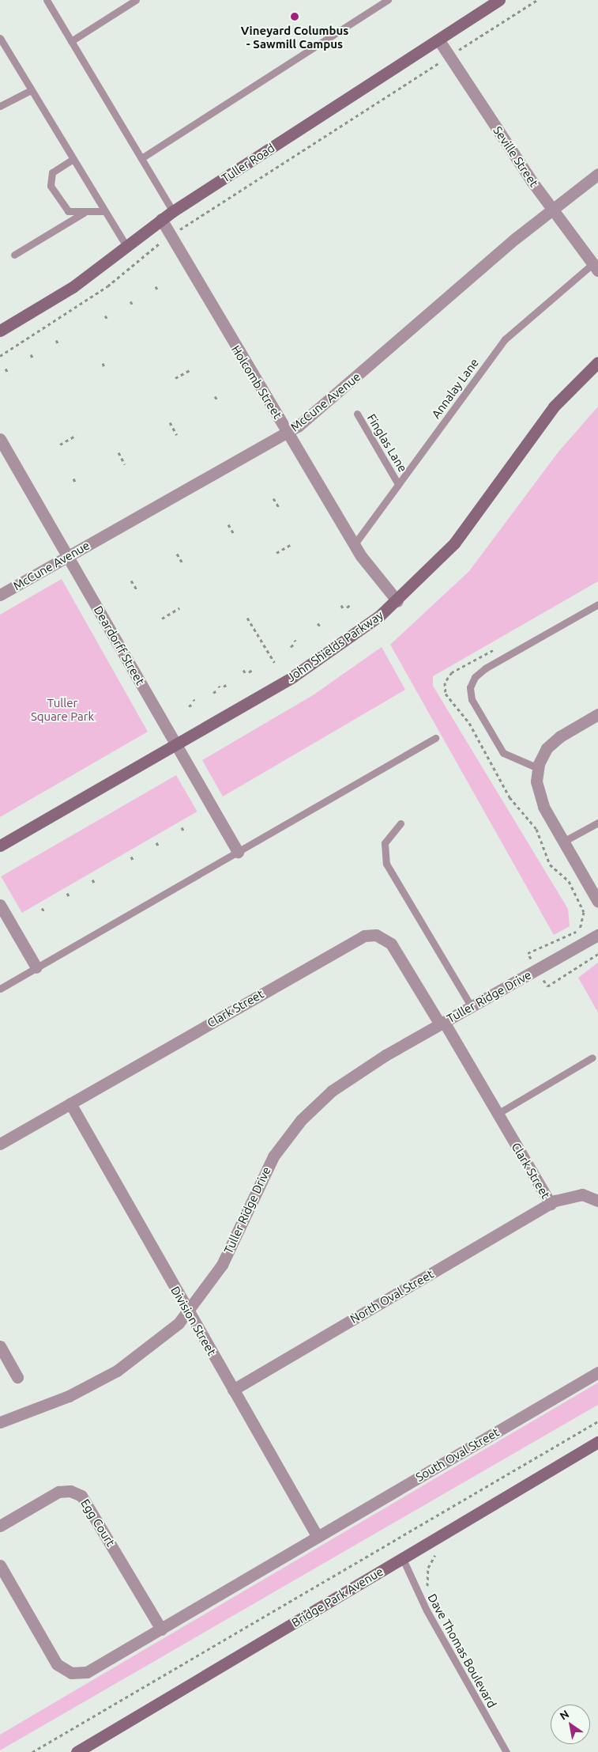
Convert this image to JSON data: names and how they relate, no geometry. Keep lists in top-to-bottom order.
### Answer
{
  "streets": {
    "street": [
      "Seville Street",
      "Tuller Road",
      "Holcomb Street",
      "McCune Avenue",
      "Deardorff Street",
      "John Shields Parkway",
      "Tuller Ridge Drive",
      "Clark Street",
      "North Oval Street",
      "Division Street",
      "South Oval Street",
      "Egg Court",
      "Bridge Park Avenue"
    ],
    "lane": ["Annalay Lane", "Finglas Lane", "Dave Thomas Boulevard"]
  },
  "crossings": [
    ["Seville Street", "Tuller Road"],
    ["Seville Street", "Annalay Lane"],
    ["Seville Street", "McCune Avenue"],
    ["Tuller Road", "Holcomb Street"],
    ["Holcomb Street", "Annalay Lane"],
    ["Holcomb Street", "McCune Avenue"],
    ["Holcomb Street", "John Shields Parkway"],
    ["Annalay Lane", "Finglas Lane"],
    ["McCune Avenue", "Deardorff Street"],
    ["Deardorff Street", "John Shields Parkway"],
    ["Tuller Ridge Drive", "Clark Street"],
    ["Tuller Ridge Drive", "Division Street"],
    ["Clark Street", "North Oval Street"],
    ["Clark Street", "Division Street"],
    ["North Oval Street", "Division Street"],
    ["Division Street", "South Oval Street"],
    ["Bridge Park Avenue", "Dave Thomas Boulevard"]
  ],
  "parks": ["Tuller Square Park"],
  "places": ["Vineyard Columbus - Sawmill Campus"],
  "north": "top left"
}
